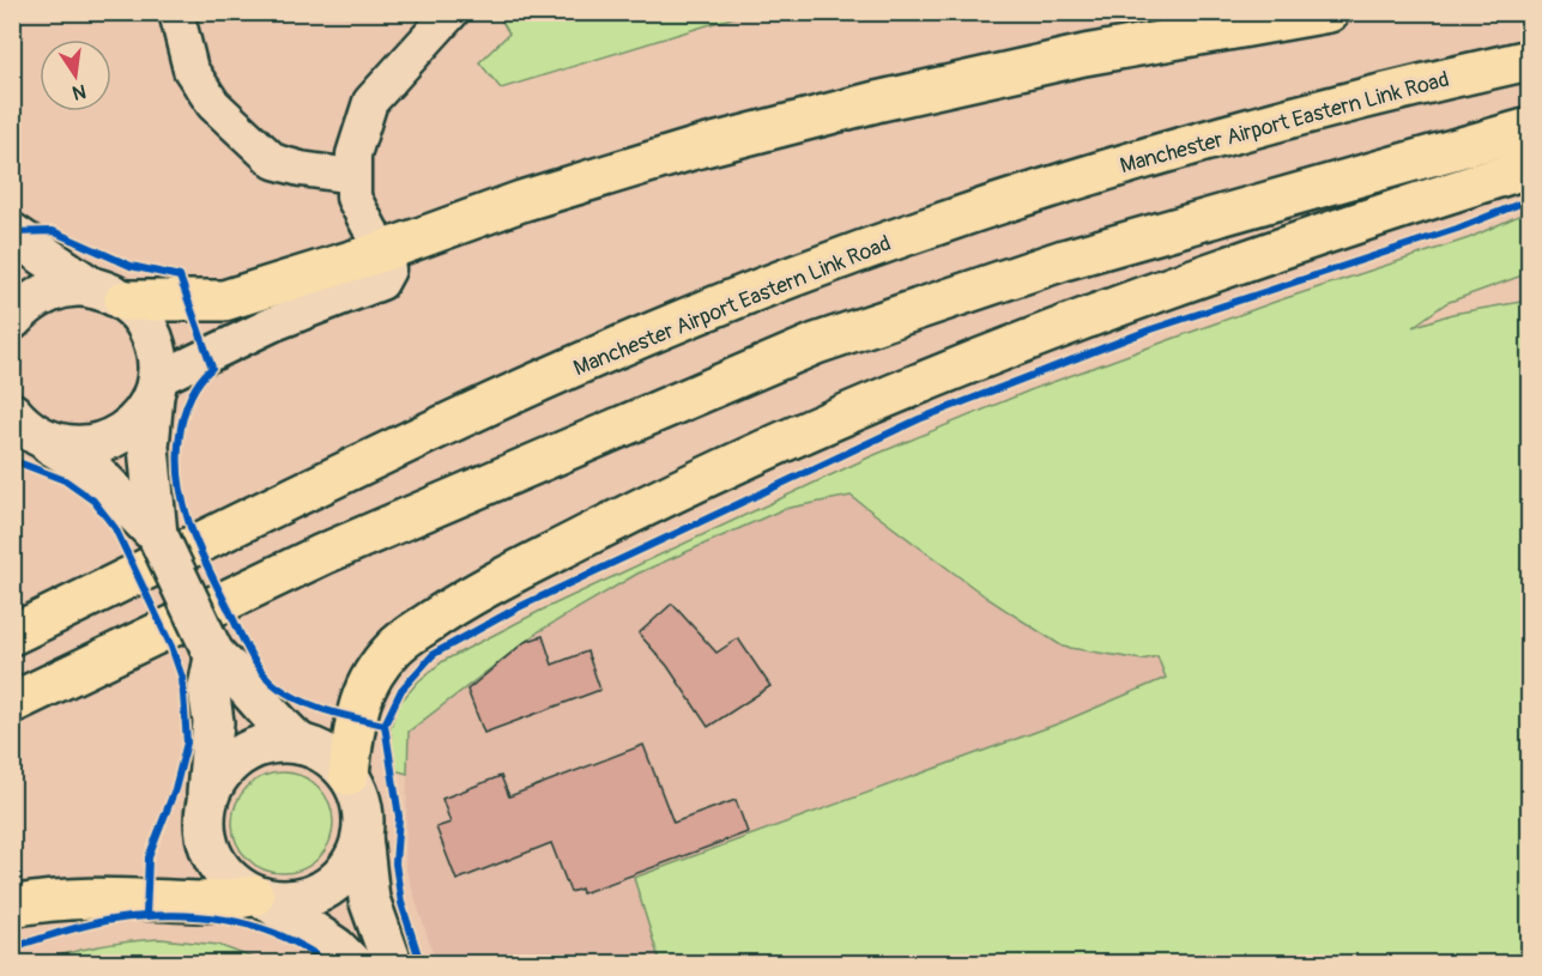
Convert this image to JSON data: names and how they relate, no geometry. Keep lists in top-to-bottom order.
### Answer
{
  "streets": {
    "highway": ["Manchester Airport Eastern Link Road"]
  },
  "north": "bottom"
}
